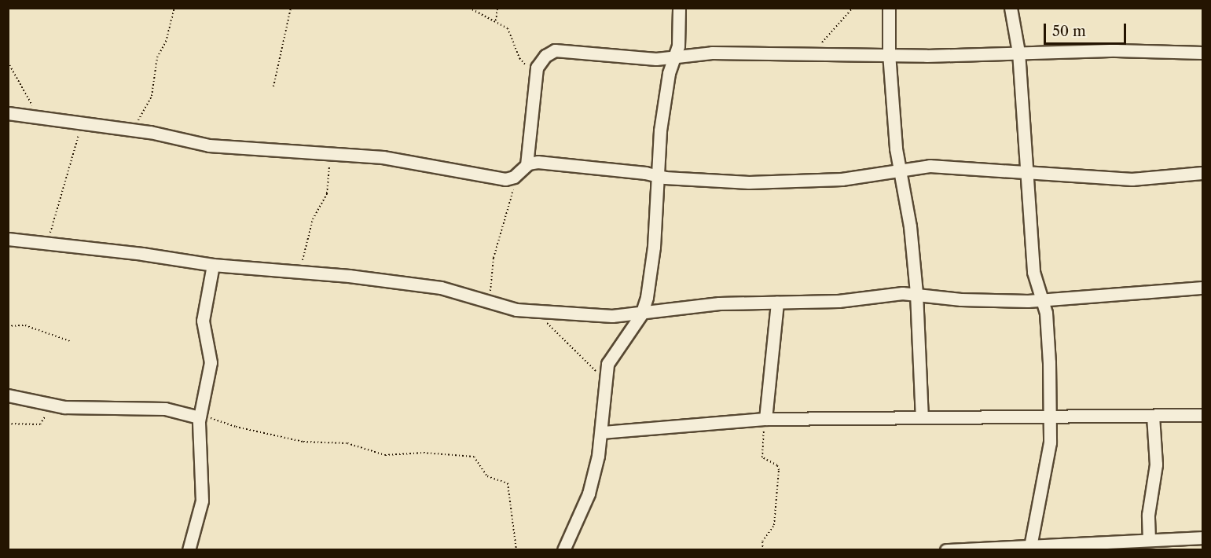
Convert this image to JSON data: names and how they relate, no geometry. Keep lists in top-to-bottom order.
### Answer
{
  "scale_bar": "50 m"
}
